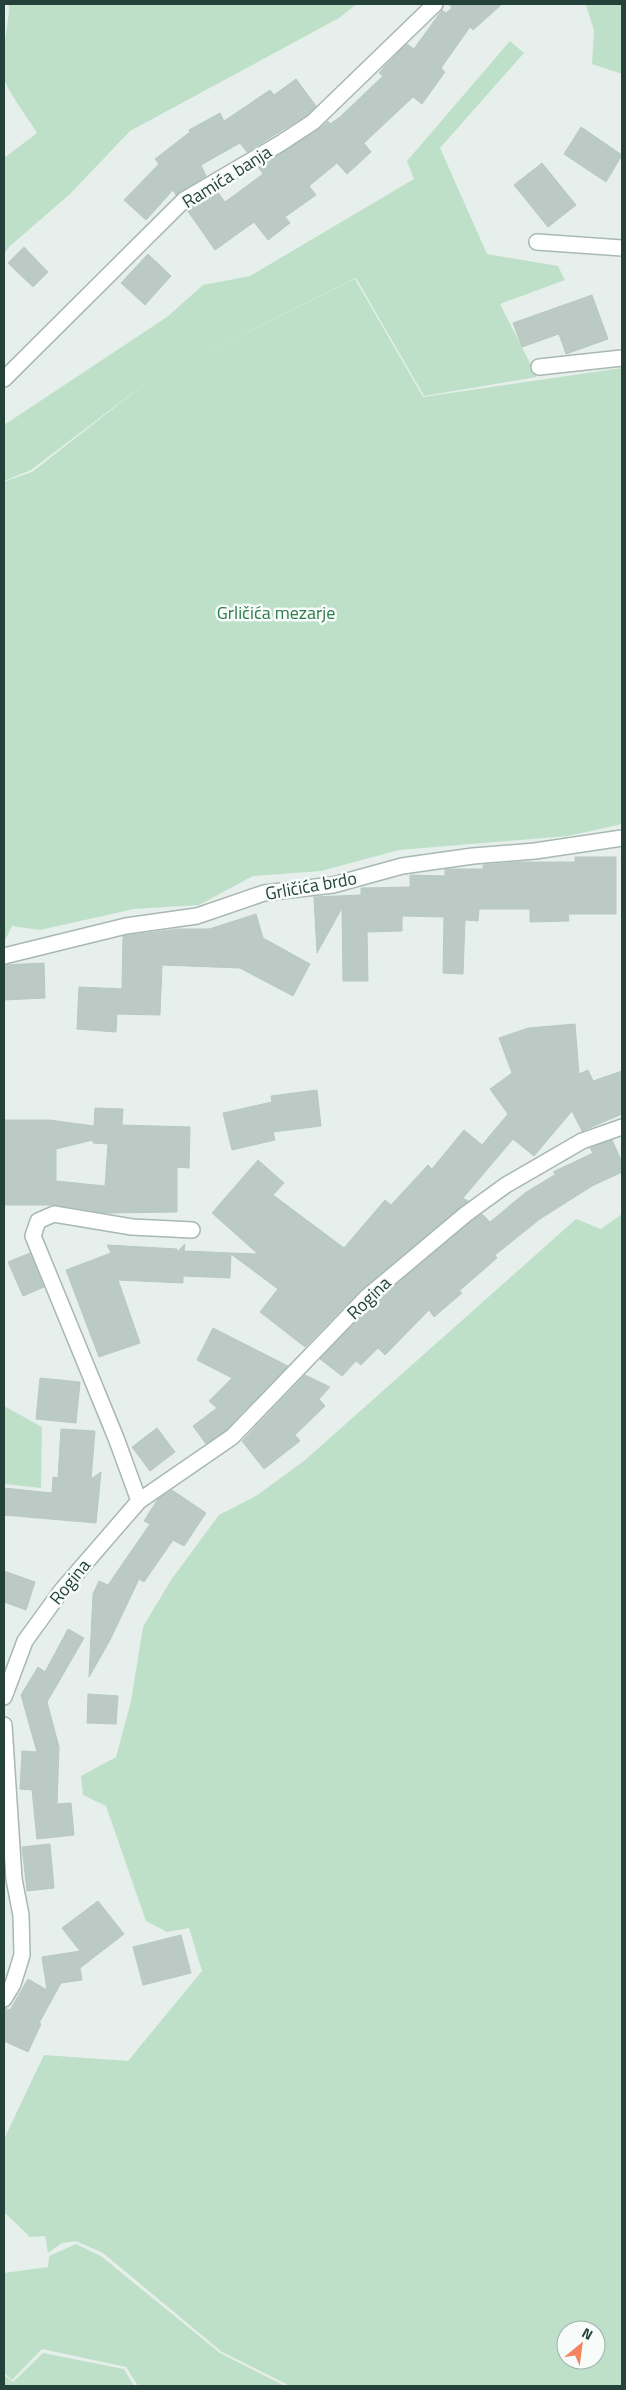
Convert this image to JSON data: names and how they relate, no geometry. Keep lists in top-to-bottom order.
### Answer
{
  "streets": {
    "street": ["Ramića banja", "Grličića brdo", "Rogina"]
  },
  "parks": ["Grličića mezarje"],
  "north": "top right"
}
